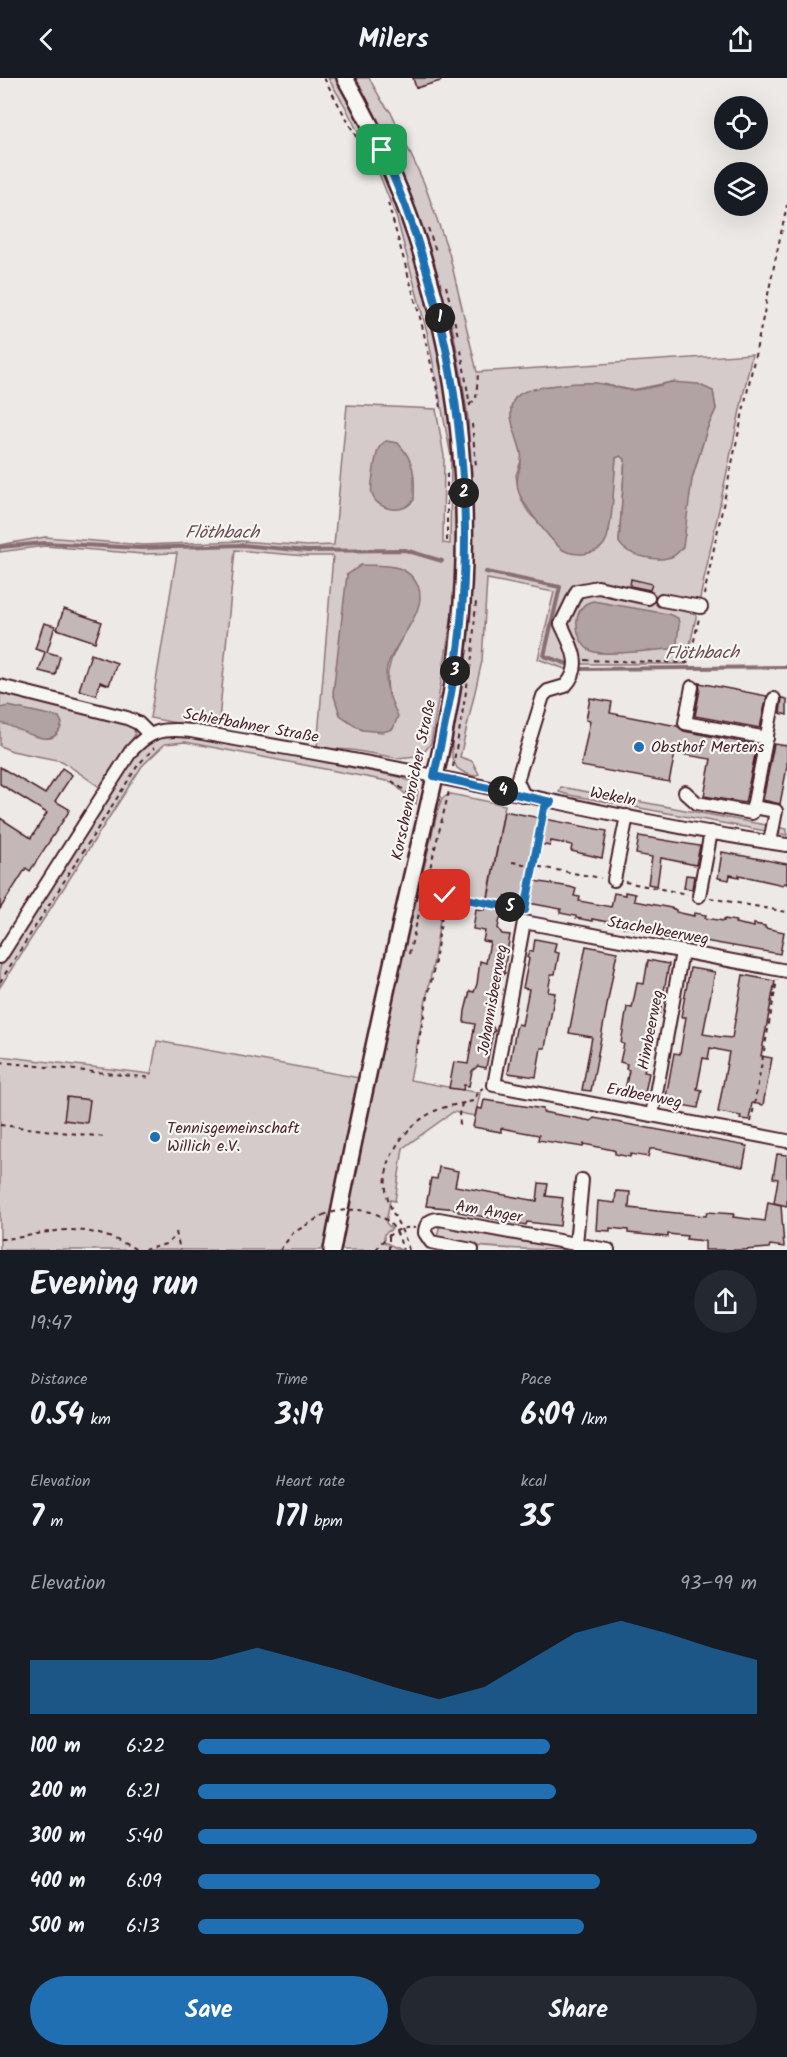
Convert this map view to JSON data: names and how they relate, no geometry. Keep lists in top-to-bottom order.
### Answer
{
  "streets": {
    "main road": ["Korschenbroicher Straße"],
    "street": [
      "Schiefbahner Straße",
      "Wekeln",
      "Stachelbeerweg",
      "Johannisbeerweg",
      "Himbeerweg",
      "Erdbeerweg",
      "Am Anger"
    ]
  },
  "crossings": [
    ["Schiefbahner Straße", "Korschenbroicher Straße"],
    ["Schiefbahner Straße", "Wekeln"],
    ["Korschenbroicher Straße", "Wekeln"],
    ["Stachelbeerweg", "Johannisbeerweg"],
    ["Stachelbeerweg", "Himbeerweg"],
    ["Johannisbeerweg", "Erdbeerweg"],
    ["Himbeerweg", "Erdbeerweg"]
  ],
  "water": ["Flöthbach"],
  "places": ["Obsthof Mertens", "Tennisgemeinschaft Willich e.V."],
  "page": {
    "header": "Milers",
    "pins": [
      "1",
      "2",
      "3",
      "4",
      "5"
    ],
    "heading": ["Evening run", "19:47"],
    "stats": [
      ["Distance", "0.54 km"],
      ["Time", "3:19"],
      ["Pace", "6:09 /km"],
      ["Elevation", "7 m"],
      ["Heart rate", "171 bpm"],
      ["kcal", "35"]
    ],
    "chart": ["Elevation", "93–99 m"],
    "list": [
      {
        "name": "100 m",
        "note": "6:22"
      },
      {
        "name": "200 m",
        "note": "6:21"
      },
      {
        "name": "300 m",
        "note": "5:40"
      },
      {
        "name": "400 m",
        "note": "6:09"
      },
      {
        "name": "500 m",
        "note": "6:13"
      }
    ],
    "buttons": ["Save", "Share"]
  }
}
